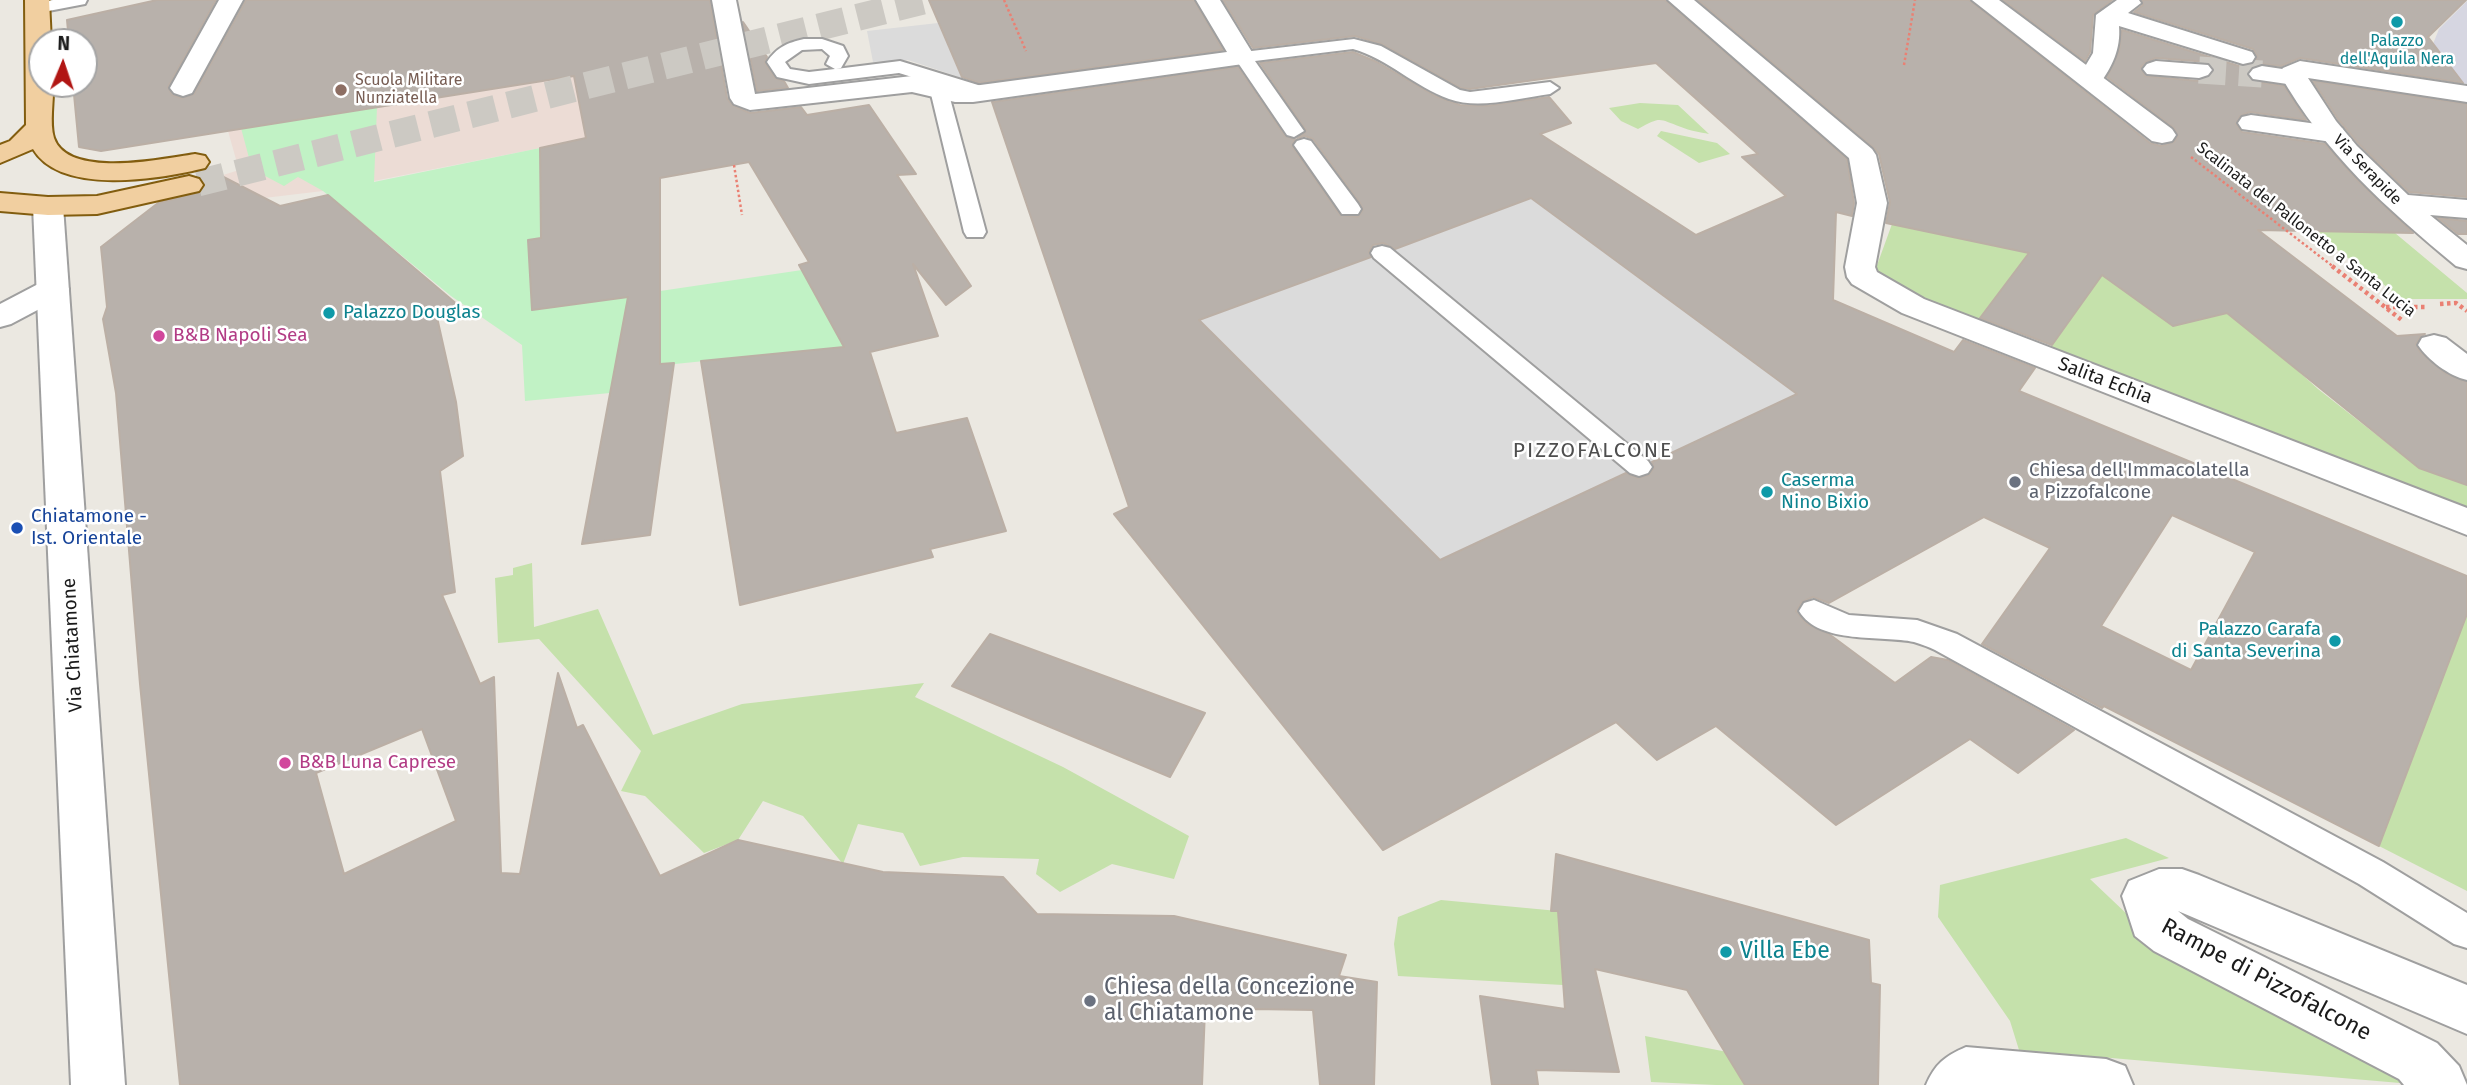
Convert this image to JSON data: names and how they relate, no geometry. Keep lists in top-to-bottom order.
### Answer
{
  "streets": {
    "street": [
      "Via Serapide",
      "Salita Echia",
      "Via Chiatamone",
      "Rampe di Pizzofalcone"
    ],
    "path": ["Scalinata del Pallonetto a Santa Lucia"]
  },
  "districts": ["PIZZOFALCONE"],
  "places": [
    "Palazzo dell'Aquila Nera",
    "Scuola Militare Nunziatella",
    "Palazzo Douglas",
    "B&B Napoli Sea",
    "Chiesa dell'Immacolatella a Pizzofalcone",
    "Caserma Nino Bixio",
    "Chiatamone - Ist. Orientale",
    "Palazzo Carafa di Santa Severina",
    "B&B Luna Caprese",
    "Villa Ebe",
    "Chiesa della Concezione al Chiatamone"
  ],
  "north": "top"
}
